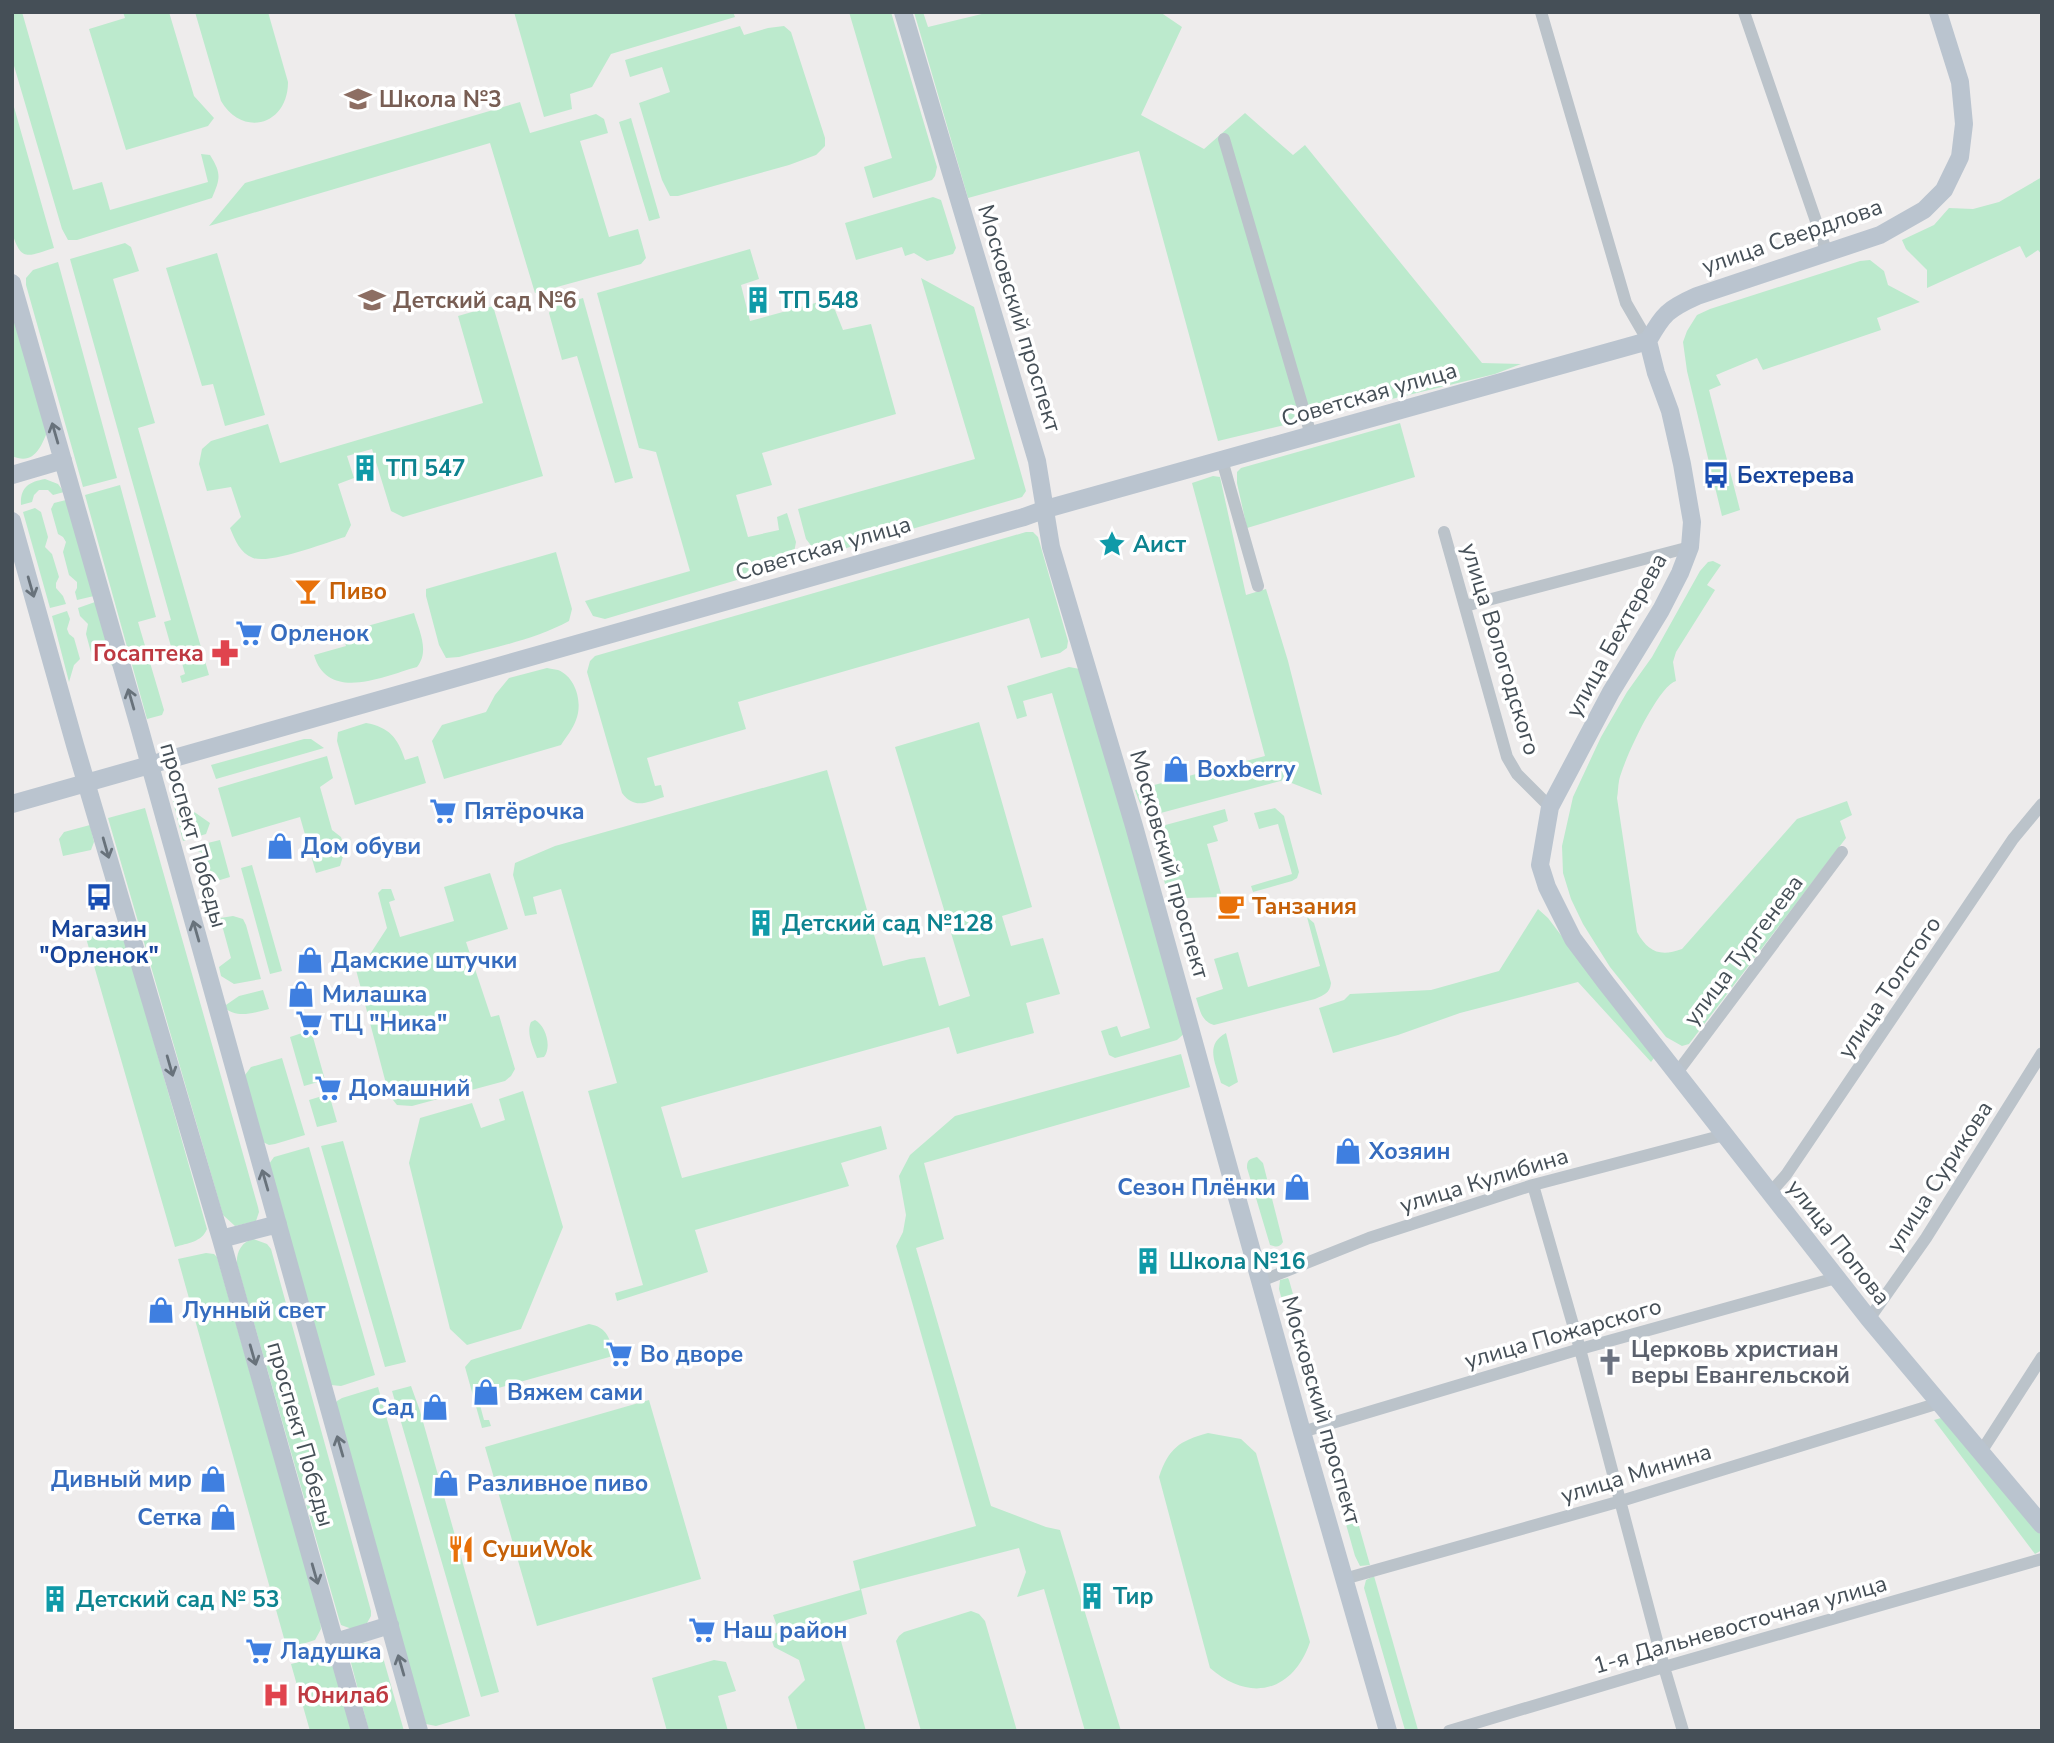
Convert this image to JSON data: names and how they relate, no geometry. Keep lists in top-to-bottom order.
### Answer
{
  "streets": {
    "street": [
      "улица Свердлова",
      "Московский проспект",
      "Советская улица",
      "улица Бехтерева",
      "улица Вологодского",
      "проспект Победы",
      "улица Тургенева",
      "улица Толстого",
      "улица Сурикова",
      "улица Кулибина",
      "улица Попова",
      "улица Пожарского",
      "улица Минина",
      "1-я Дальневосточная улица"
    ]
  },
  "crossings": [
    ["улица Свердлова", "Советская улица"],
    ["улица Свердлова", "улица Бехтерева"],
    ["Московский проспект", "Советская улица"],
    ["Московский проспект", "улица Кулибина"],
    ["Московский проспект", "улица Пожарского"],
    ["Московский проспект", "улица Минина"],
    ["Советская улица", "улица Бехтерева"],
    ["Советская улица", "проспект Победы"],
    ["улица Бехтерева", "улица Вологодского"],
    ["улица Бехтерева", "улица Попова"],
    ["улица Тургенева", "улица Попова"],
    ["улица Толстого", "улица Попова"],
    ["улица Сурикова", "улица Попова"],
    ["улица Кулибина", "улица Попова"],
    ["улица Попова", "улица Пожарского"],
    ["улица Попова", "улица Минина"]
  ],
  "places": {
    "school or university": ["Школа №3", "Детский сад №6"],
    "building": [
      "ТП 548",
      "ТП 547",
      "Детский сад №128",
      "Школа №16",
      "Тир",
      "Детский сад № 53"
    ],
    "bus stop": ["Бехтерева", "Магазин \"Орленок\""],
    "place": ["Аист"],
    "bar": ["Пиво"],
    "supermarket": [
      "Орленок",
      "Пятёрочка",
      "ТЦ \"Ника\"",
      "Домашний",
      "Во дворе",
      "Наш район",
      "Ладушка"
    ],
    "pharmacy": ["Госаптека"],
    "shop": [
      "Boxberry",
      "Дом обуви",
      "Дамские штучки",
      "Милашка",
      "Хозяин",
      "Сезон Плёнки",
      "Лунный свет",
      "Вяжем сами",
      "Сад",
      "Дивный мир",
      "Разливное пиво",
      "Сетка"
    ],
    "cafe": ["Танзания"],
    "church": ["Церковь христиан веры Евангельской"],
    "restaurant": ["СушиWok"],
    "hospital": ["Юнилаб"]
  }
}
